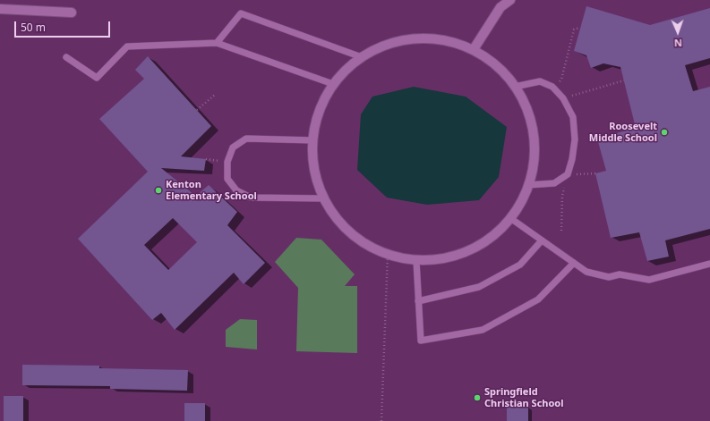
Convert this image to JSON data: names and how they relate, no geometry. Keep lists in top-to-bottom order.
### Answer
{
  "places": ["Roosevelt Middle School", "Kenton Elementary School", "Springfield Christian School"],
  "scale_bar": "50 m",
  "north": "bottom"
}
